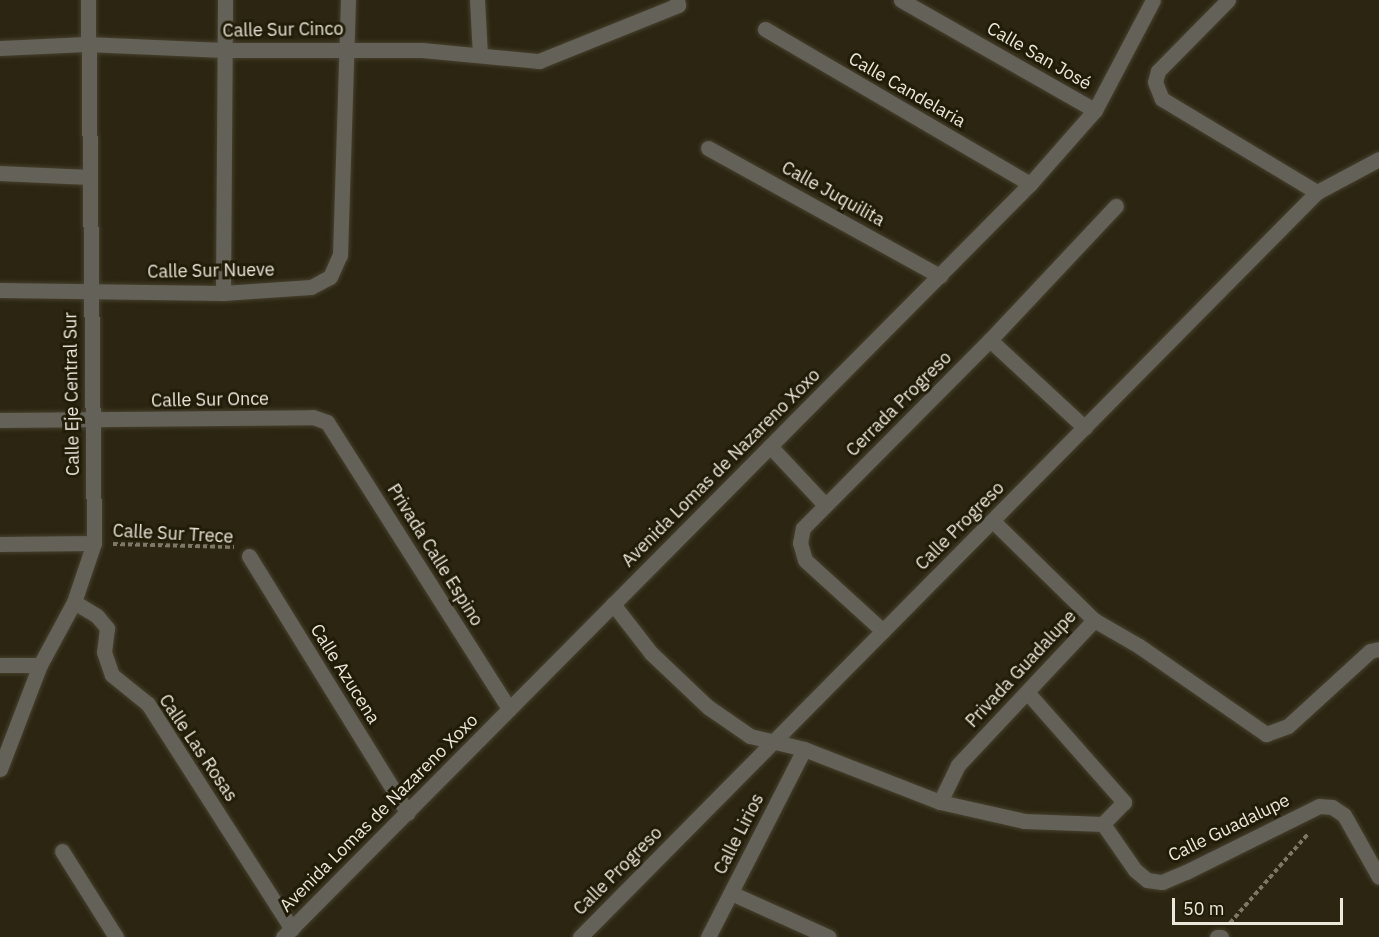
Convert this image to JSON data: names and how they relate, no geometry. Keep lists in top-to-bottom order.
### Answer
{
  "streets": {
    "street": [
      "Calle Sur Cinco",
      "Calle San José",
      "Calle Candelaria",
      "Calle Juquilita",
      "Calle Sur Nueve",
      "Calle Eje Central Sur",
      "Calle Sur Once",
      "Cerrada Progreso",
      "Avenida Lomas de Nazareno Xoxo",
      "Calle Progreso",
      "Privada Calle Espino",
      "Privada Guadalupe",
      "Calle Azucena",
      "Calle Las Rosas",
      "Calle Guadalupe",
      "Calle Lirios"
    ],
    "path": ["Calle Sur Trece"]
  },
  "crossings": [
    ["Calle Sur Cinco", "Calle Sur Nueve"],
    ["Calle Sur Cinco", "Calle Eje Central Sur"],
    ["Calle San José", "Avenida Lomas de Nazareno Xoxo"],
    ["Calle Candelaria", "Avenida Lomas de Nazareno Xoxo"],
    ["Calle Juquilita", "Avenida Lomas de Nazareno Xoxo"],
    ["Calle Sur Nueve", "Calle Eje Central Sur"],
    ["Calle Eje Central Sur", "Calle Sur Once"],
    ["Calle Eje Central Sur", "Calle Sur Trece"],
    ["Calle Eje Central Sur", "Calle Las Rosas"],
    ["Calle Sur Once", "Privada Calle Espino"],
    ["Cerrada Progreso", "Calle Progreso"],
    ["Avenida Lomas de Nazareno Xoxo", "Privada Calle Espino"],
    ["Avenida Lomas de Nazareno Xoxo", "Calle Azucena"],
    ["Avenida Lomas de Nazareno Xoxo", "Calle Las Rosas"],
    ["Calle Progreso", "Privada Guadalupe"],
    ["Calle Sur Trece", "Calle Azucena"]
  ],
  "scale_bar": "50 m"
}
